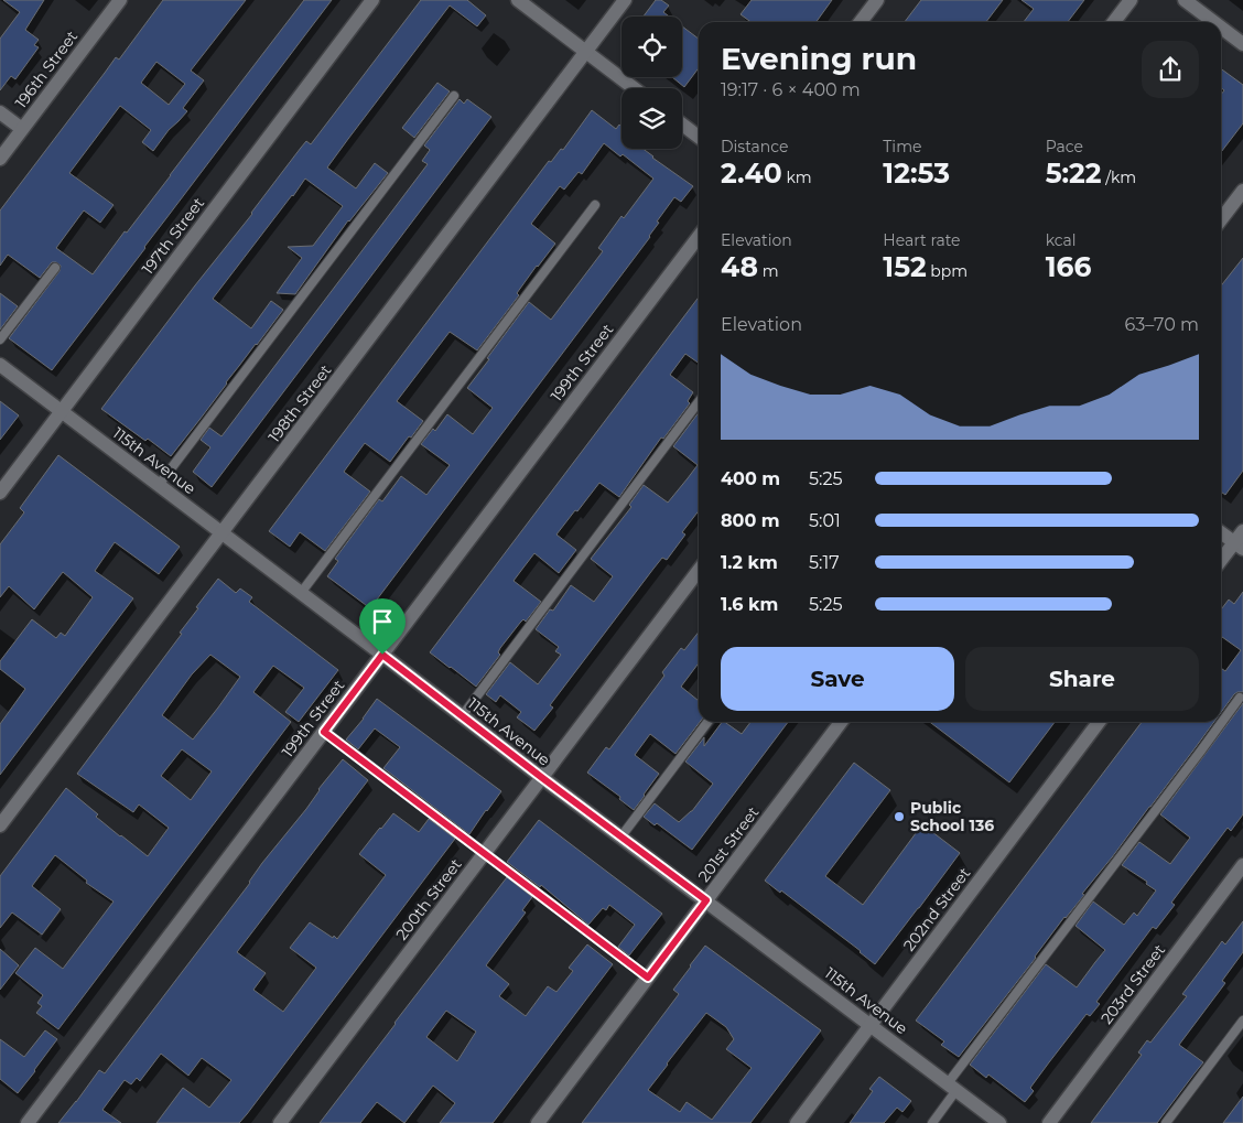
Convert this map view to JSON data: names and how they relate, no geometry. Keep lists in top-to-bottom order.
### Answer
{
  "streets": {
    "street": [
      "196th Street",
      "197th Street",
      "199th Street",
      "198th Street",
      "115th Avenue",
      "201st Street",
      "200th Street",
      "202nd Street",
      "203rd Street"
    ]
  },
  "crossings": [
    ["197th Street", "115th Avenue"],
    ["199th Street", "115th Avenue"],
    ["198th Street", "115th Avenue"],
    ["115th Avenue", "201st Street"],
    ["115th Avenue", "200th Street"],
    ["115th Avenue", "202nd Street"]
  ],
  "places": ["Public School 136"],
  "page": {
    "heading": ["Evening run", "19:17 · 6 × 400 m"],
    "stats": [
      ["Distance", "2.40 km"],
      ["Time", "12:53"],
      ["Pace", "5:22 /km"],
      ["Elevation", "48 m"],
      ["Heart rate", "152 bpm"],
      ["kcal", "166"]
    ],
    "chart": ["Elevation", "63–70 m"],
    "list": [
      {
        "name": "400 m",
        "note": "5:25"
      },
      {
        "name": "800 m",
        "note": "5:01"
      },
      {
        "name": "1.2 km",
        "note": "5:17"
      },
      {
        "name": "1.6 km",
        "note": "5:25"
      }
    ],
    "buttons": ["Save", "Share"]
  }
}
